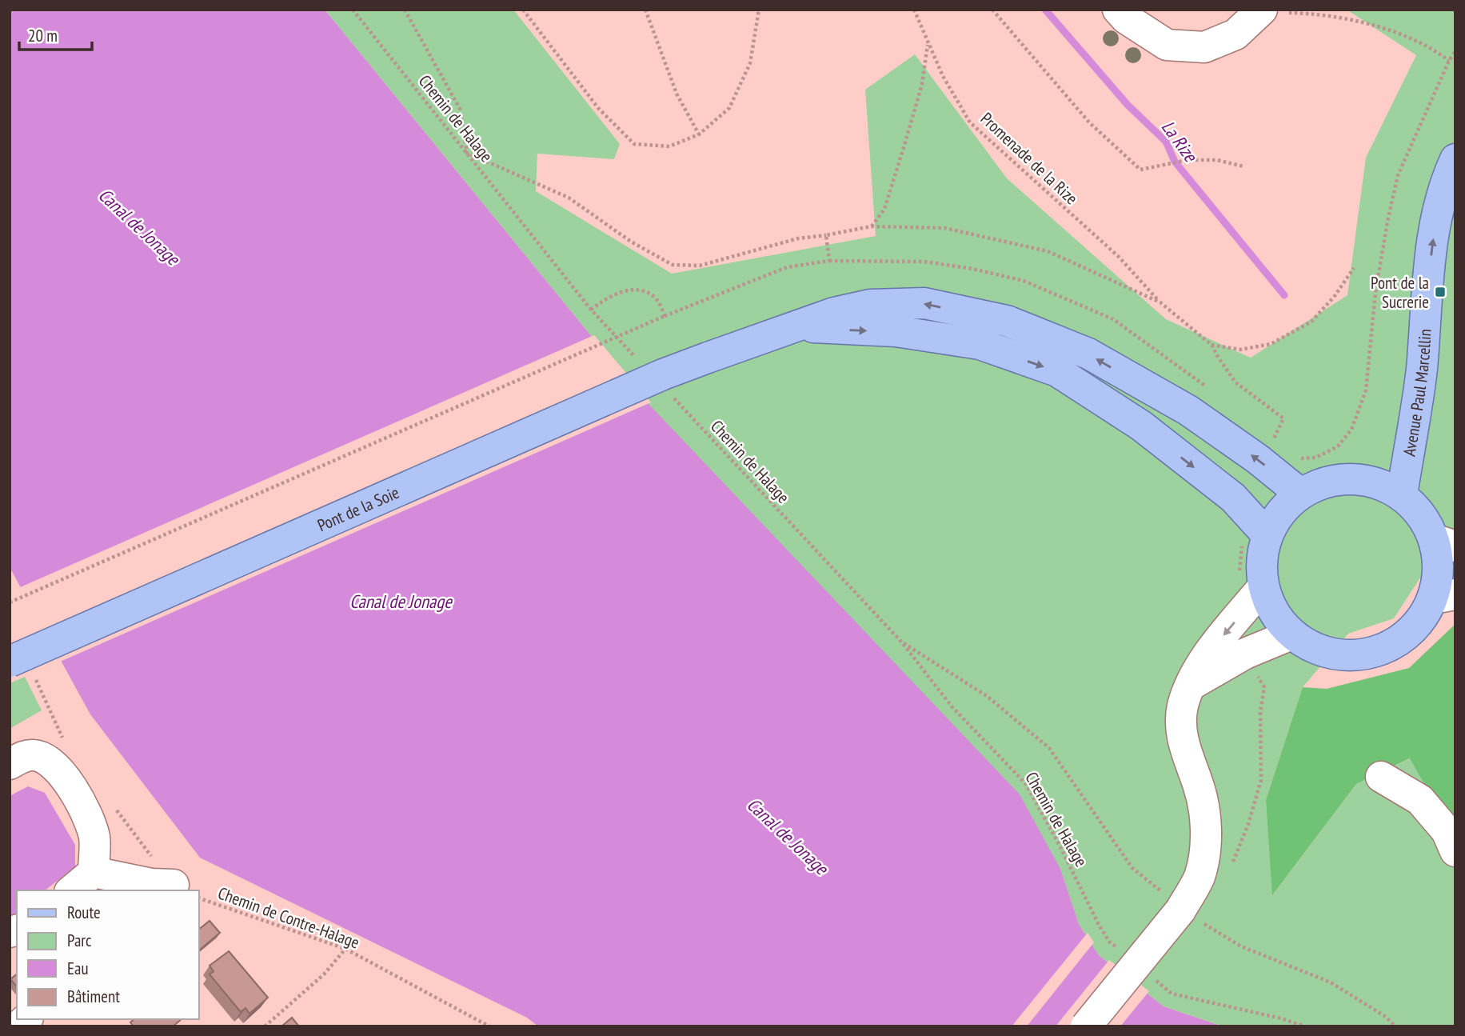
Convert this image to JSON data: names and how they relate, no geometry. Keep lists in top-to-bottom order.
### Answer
{
  "streets": {
    "main road": ["Avenue Paul Marcellin", "Pont de la Soie"],
    "path": ["Chemin de Halage", "Promenade de la Rize", "Chemin de Contre-Halage"]
  },
  "crossings": [
    ["Avenue Paul Marcellin", "Pont de la Soie"]
  ],
  "one_way": ["Avenue Paul Marcellin"],
  "water": ["La Rize", "Canal de Jonage"],
  "places": {
    "transit": ["Pont de la Sucrerie"]
  },
  "legend": [
    "Route",
    "Parc",
    "Eau",
    "Bâtiment"
  ],
  "scale_bar": "20 m"
}
